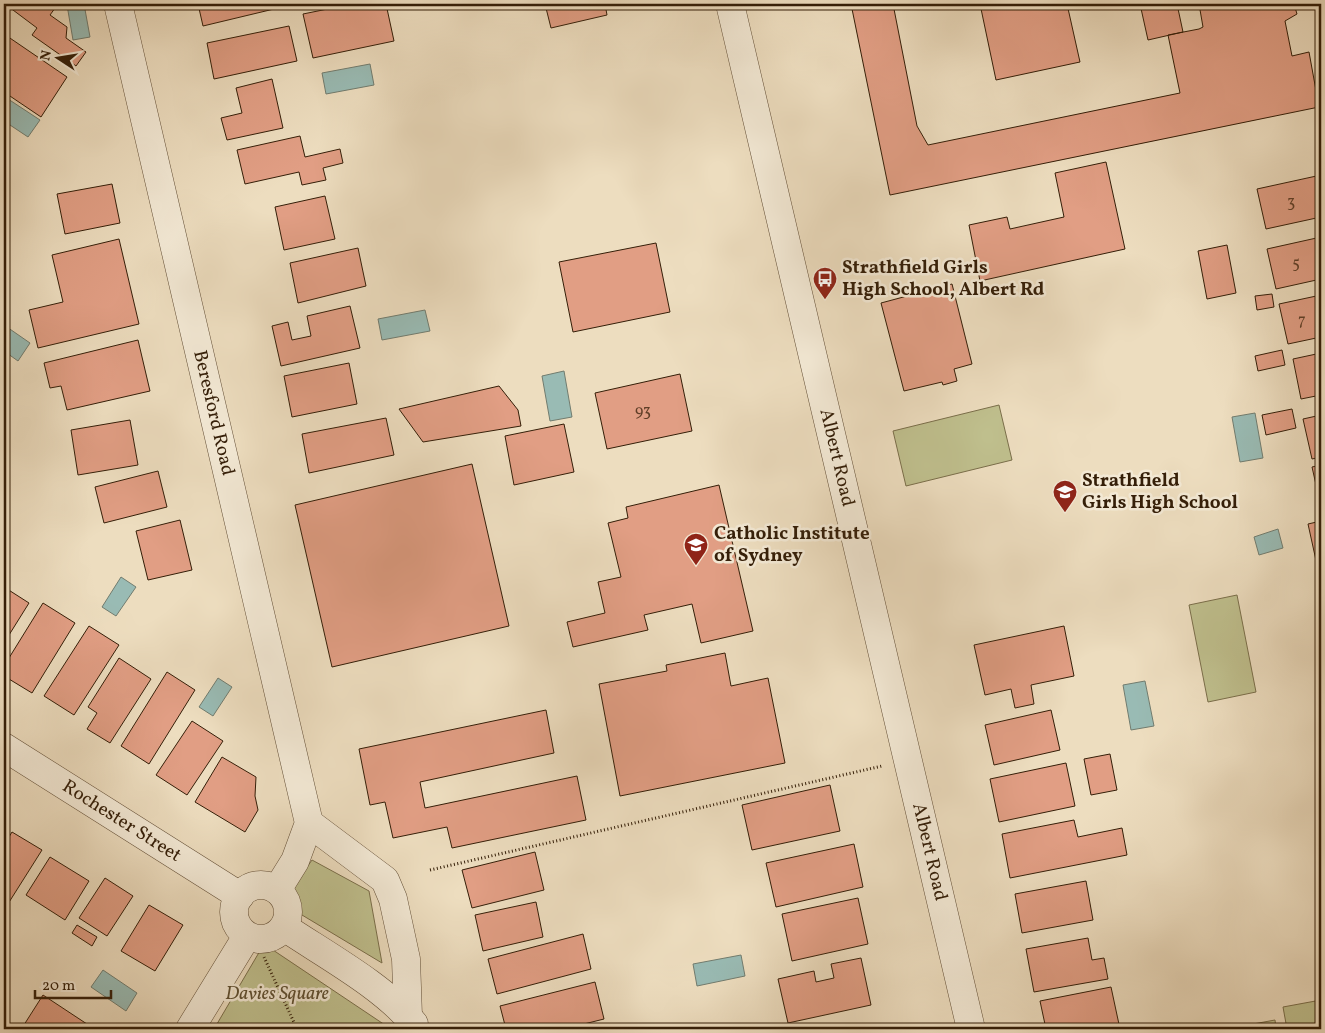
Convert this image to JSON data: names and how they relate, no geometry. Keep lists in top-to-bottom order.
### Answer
{
  "streets": {
    "street": ["Beresford Road", "Albert Road", "Rochester Street"]
  },
  "parks": ["Davies Square"],
  "places": {
    "bus stop": ["Strathfield Girls High School, Albert Rd"],
    "school or university": ["Strathfield Girls High School", "Catholic Institute of Sydney"]
  },
  "house_numbers": [
    "3",
    "5",
    "7",
    "93"
  ],
  "scale_bar": "20 m",
  "north": "left"
}
